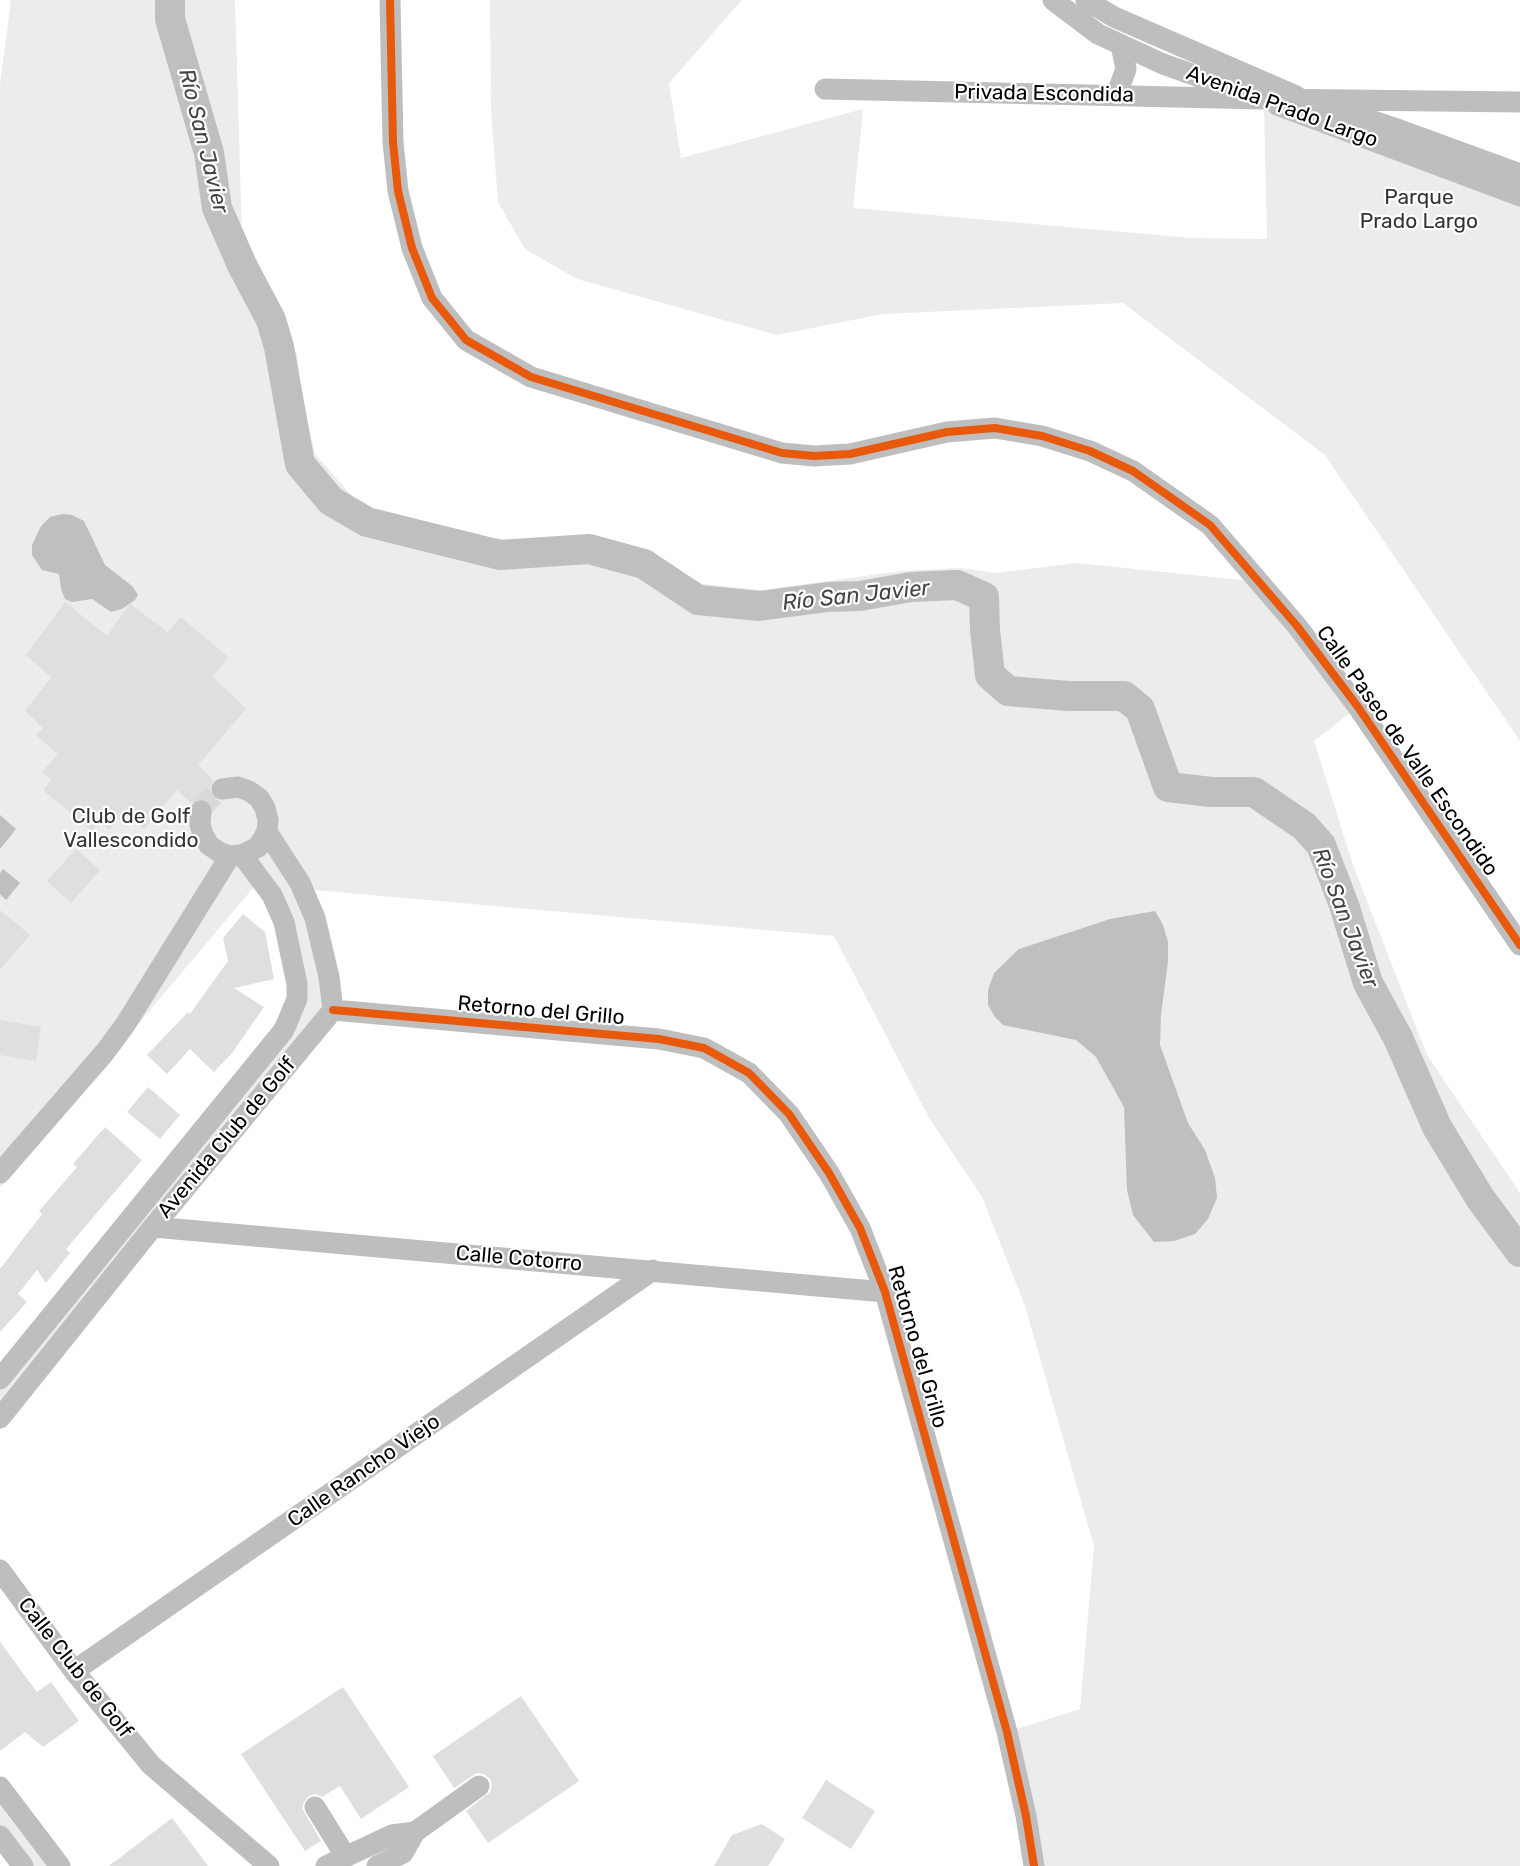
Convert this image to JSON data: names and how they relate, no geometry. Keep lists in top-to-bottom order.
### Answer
{
  "streets": {
    "street": [
      "Privada Escondida",
      "Avenida Prado Largo",
      "Calle Paseo de Valle Escondido",
      "Retorno del Grillo",
      "Avenida Club de Golf",
      "Calle Cotorro",
      "Calle Rancho Viejo",
      "Calle Club de Golf"
    ]
  },
  "crossings": [
    ["Privada Escondida", "Avenida Prado Largo"],
    ["Retorno del Grillo", "Avenida Club de Golf"],
    ["Retorno del Grillo", "Calle Cotorro"],
    ["Avenida Club de Golf", "Calle Cotorro"],
    ["Calle Cotorro", "Calle Rancho Viejo"],
    ["Calle Rancho Viejo", "Calle Club de Golf"]
  ],
  "water": ["Río San Javier"],
  "parks": ["Parque Prado Largo", "Club de Golf Vallescondido"]
}
